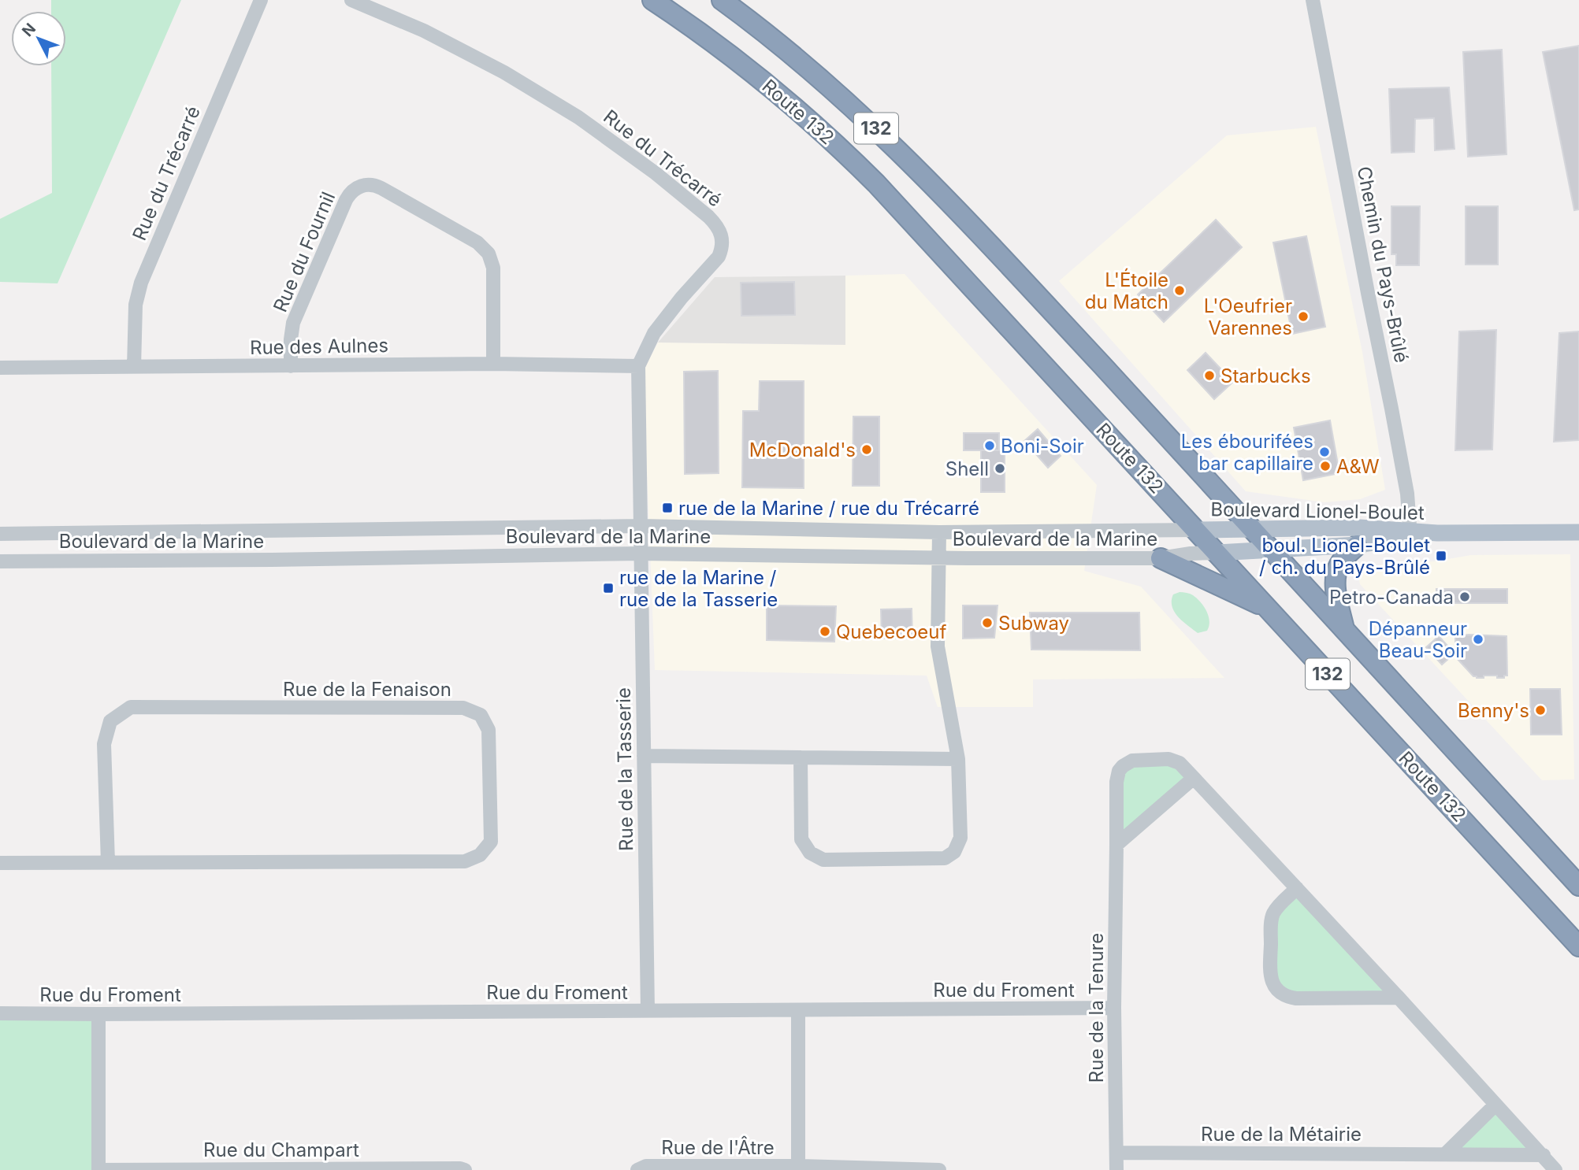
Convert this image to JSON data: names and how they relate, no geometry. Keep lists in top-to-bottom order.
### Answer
{
  "streets": {
    "highway": ["Route 132", "132"],
    "main road": ["Boulevard Lionel-Boulet"],
    "street": [
      "Rue du Trécarré",
      "Rue du Fournil",
      "Chemin du Pays-Brûlé",
      "Rue des Aulnes",
      "Boulevard de la Marine",
      "Rue de la Fenaison",
      "Rue de la Tasserie",
      "Rue du Froment",
      "Rue de la Tenure",
      "Rue de la Métairie",
      "Rue de l'Âtre",
      "Rue du Champart"
    ]
  },
  "crossings": [
    ["Route 132", "Boulevard Lionel-Boulet"],
    ["Route 132", "Boulevard de la Marine"],
    ["Rue du Trécarré", "Rue des Aulnes"],
    ["Rue du Trécarré", "Boulevard de la Marine"],
    ["Rue du Trécarré", "Rue de la Tasserie"],
    ["Rue du Fournil", "Rue des Aulnes"],
    ["Chemin du Pays-Brûlé", "Boulevard Lionel-Boulet"],
    ["Boulevard Lionel-Boulet", "Boulevard de la Marine"],
    ["Boulevard de la Marine", "Rue de la Tasserie"],
    ["Rue de la Tasserie", "Rue du Froment"],
    ["Rue du Froment", "Rue de la Tenure"],
    ["Rue du Froment", "Rue de l'Âtre"],
    ["Rue de la Tenure", "Rue de la Métairie"]
  ],
  "places": {
    "other": [
      "L'Étoile du Match",
      "L'Oeufrier Varennes",
      "Starbucks",
      "Boni-Soir",
      "McDonald's",
      "Les ébourifées bar capillaire",
      "A&W",
      "Shell",
      "Petro-Canada",
      "Subway",
      "Quebecoeuf",
      "Dépanneur Beau-Soir",
      "Benny's"
    ],
    "transit": ["rue de la Marine / rue du Trécarré", "boul. Lionel-Boulet / ch. du Pays-Brûlé", "rue de la Marine / rue de la Tasserie"]
  },
  "north": "top left"
}
